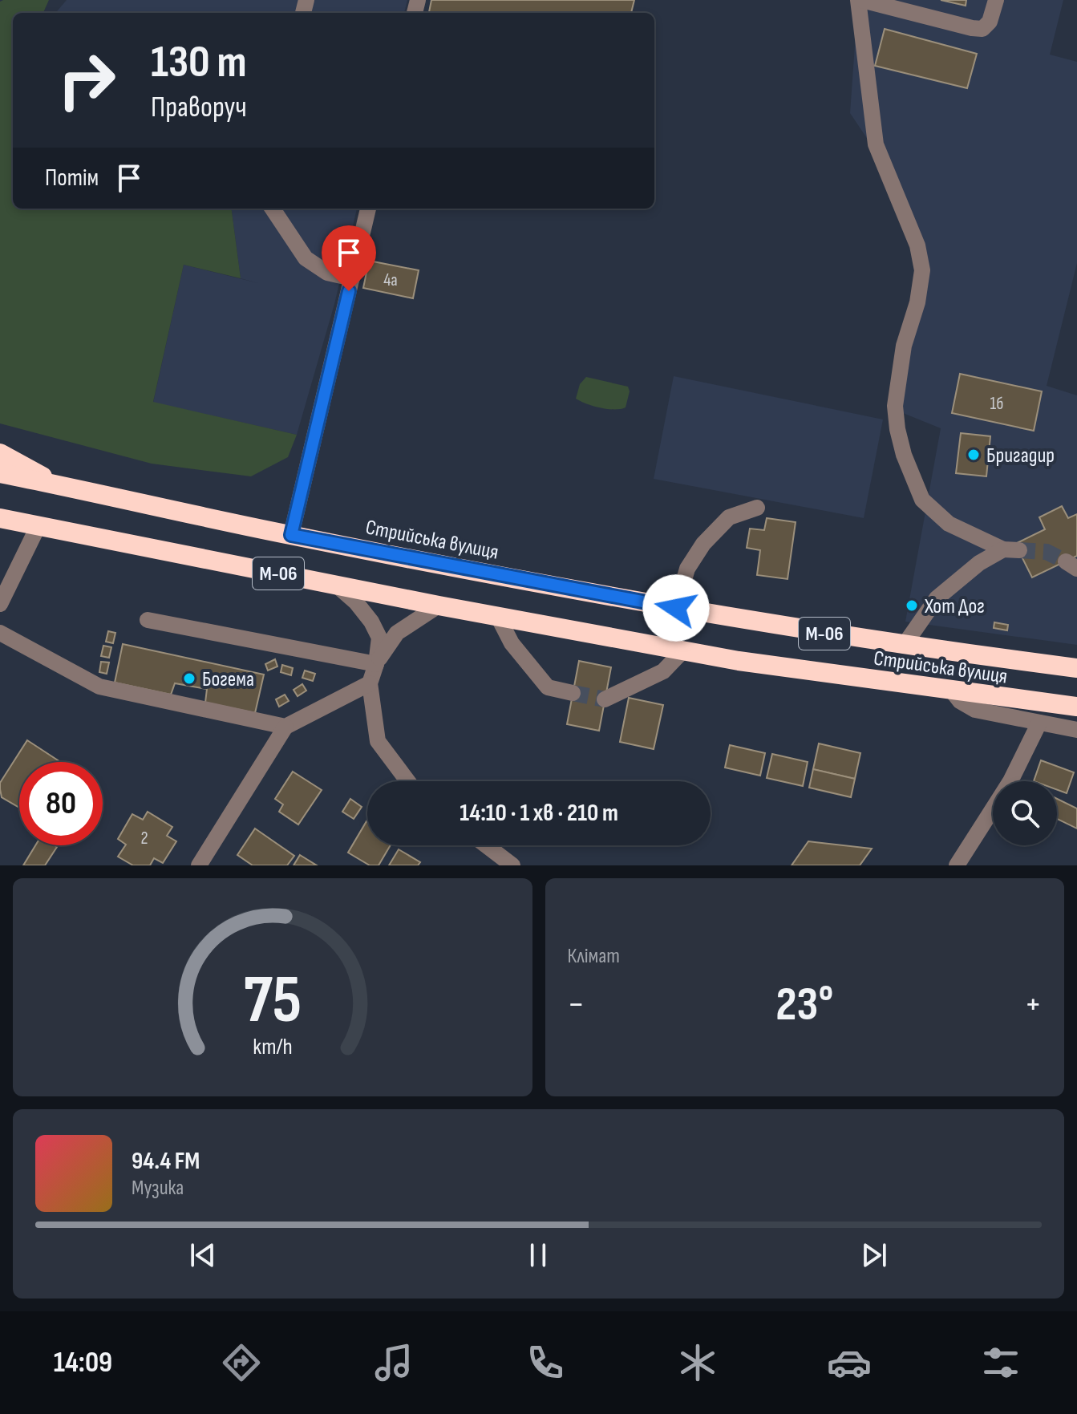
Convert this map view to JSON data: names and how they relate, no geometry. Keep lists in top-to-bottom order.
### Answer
{
  "streets": {
    "highway": ["Стрийська вулиця", "М-06"]
  },
  "crossings": [
    ["Стрийська вулиця", "М-06"]
  ],
  "places": ["Бригадир", "Хот Дог", "Богема"],
  "house_numbers": ["4а", "1б", "2"],
  "page": {
    "turn": ["130 m", "Праворуч"],
    "then": "Потім",
    "limit": "80",
    "trip": "14:10 · 1 хв · 210 m",
    "tile": "Клімат",
    "heat": ["−", "23°", "+"],
    "song": ["94.4 FM", "Музика"],
    "tabs": "14:09",
    "gauge": ["75", "km/h"]
  }
}
